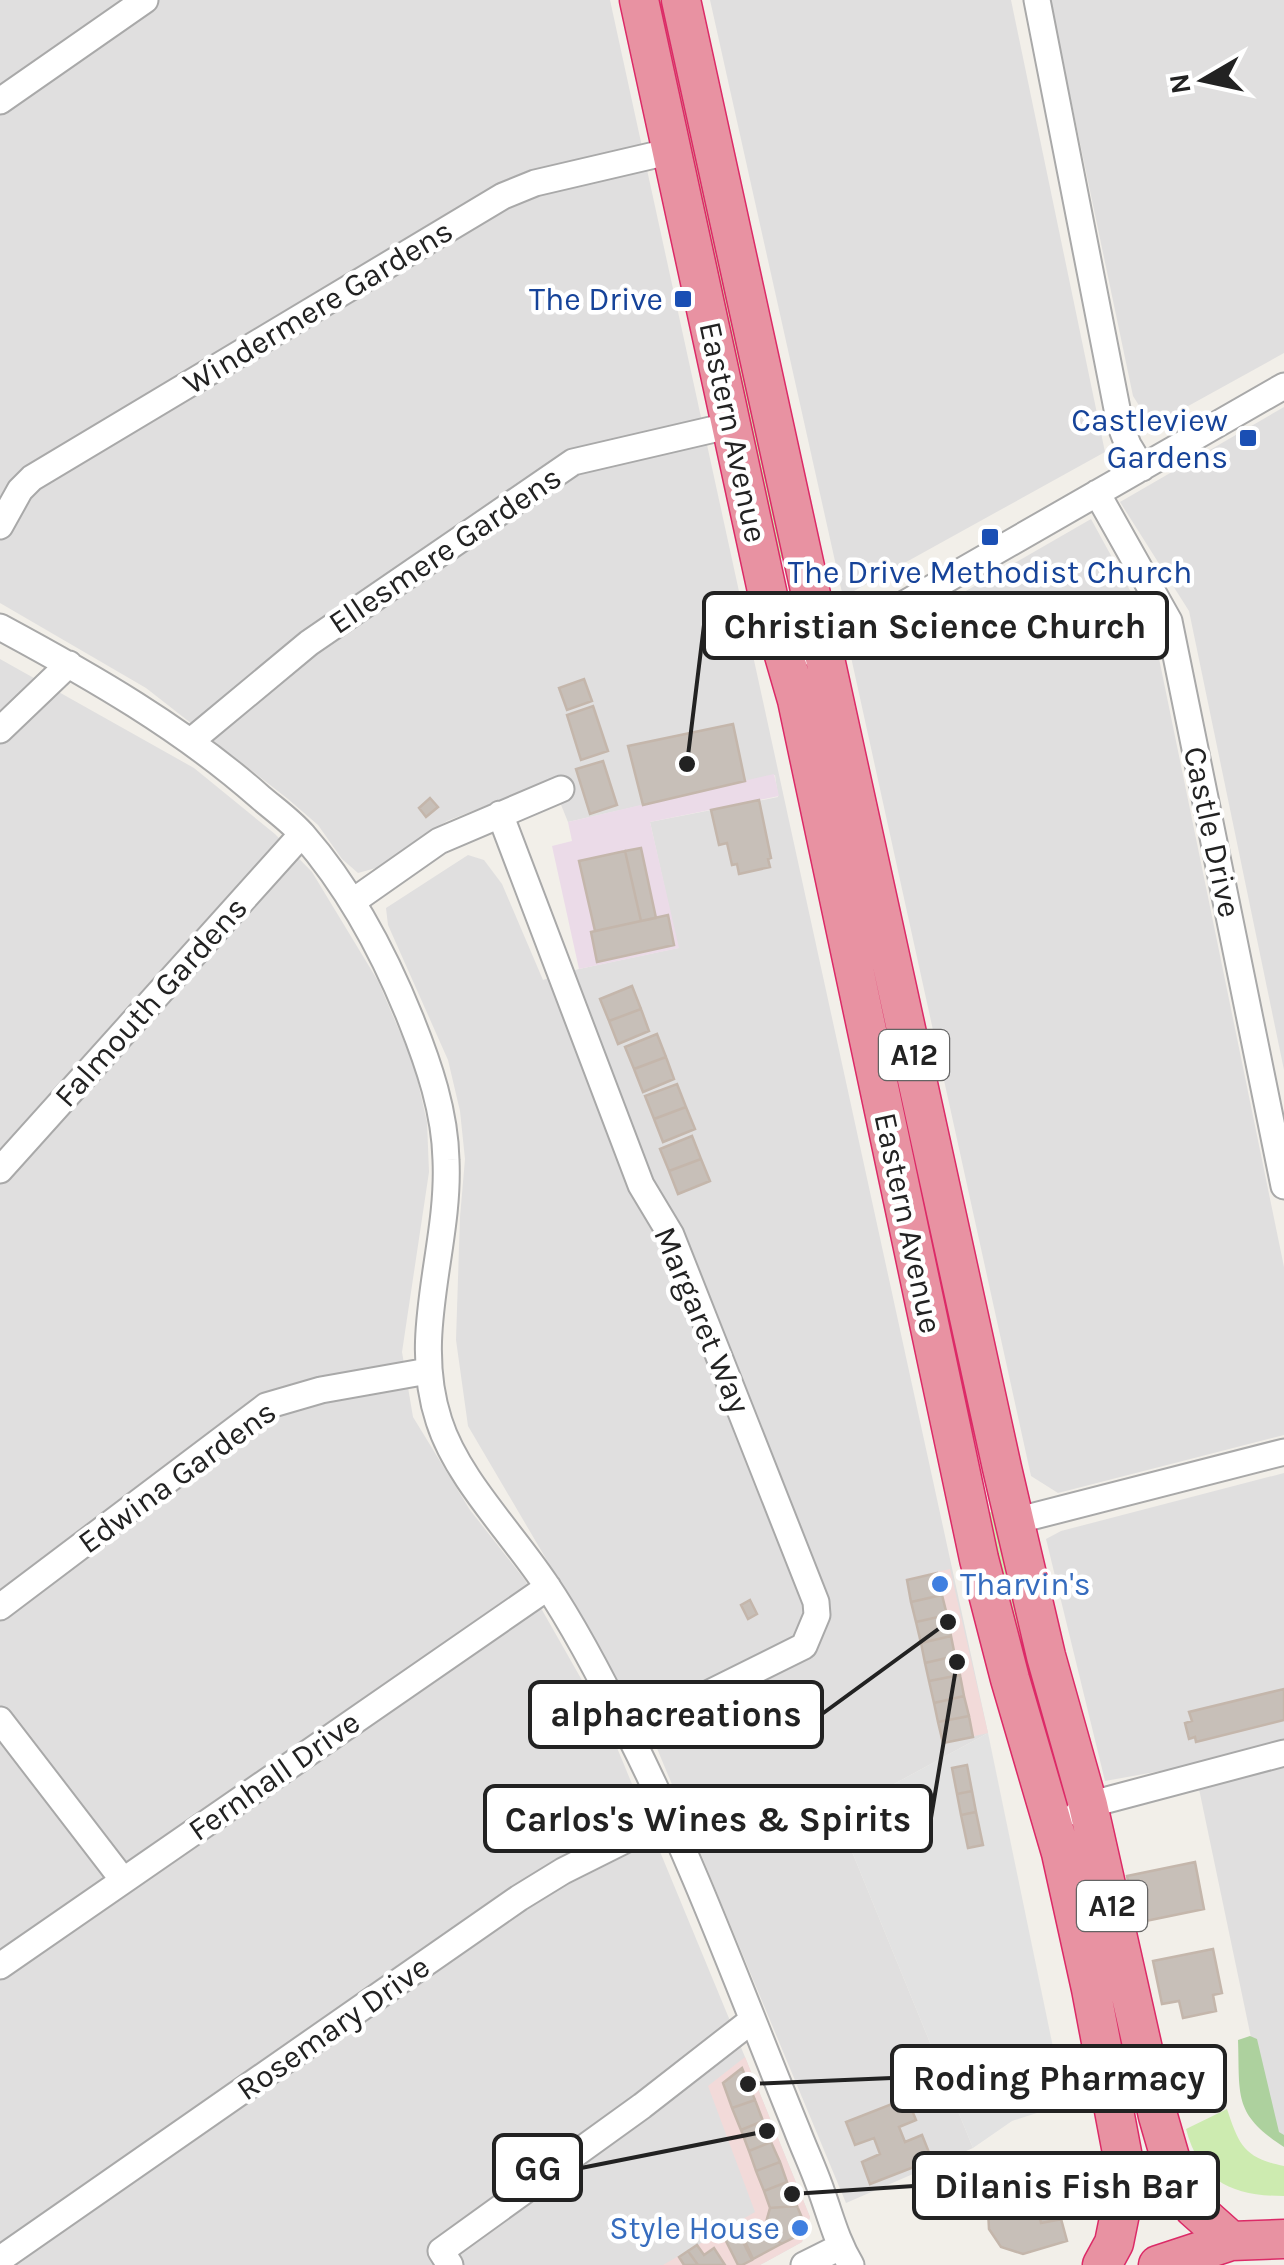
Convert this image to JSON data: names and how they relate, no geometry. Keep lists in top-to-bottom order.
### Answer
{
  "streets": {
    "highway": ["Eastern Avenue", "A12"],
    "street": [
      "Windermere Gardens",
      "Ellesmere Gardens",
      "Castle Drive",
      "Falmouth Gardens",
      "Margaret Way",
      "Edwina Gardens",
      "Fernhall Drive",
      "Rosemary Drive"
    ]
  },
  "crossings": [
    ["Windermere Gardens", "Eastern Avenue"],
    ["Eastern Avenue", "Ellesmere Gardens"]
  ],
  "places": {
    "transit": ["The Drive", "Castleview Gardens", "The Drive Methodist Church"],
    "other": [
      "Christian Science Church",
      "Tharvin's",
      "alphacreations",
      "Carlos's Wines & Spirits",
      "Roding Pharmacy",
      "GG",
      "Dilanis Fish Bar",
      "Style House"
    ]
  },
  "north": "left"
}
